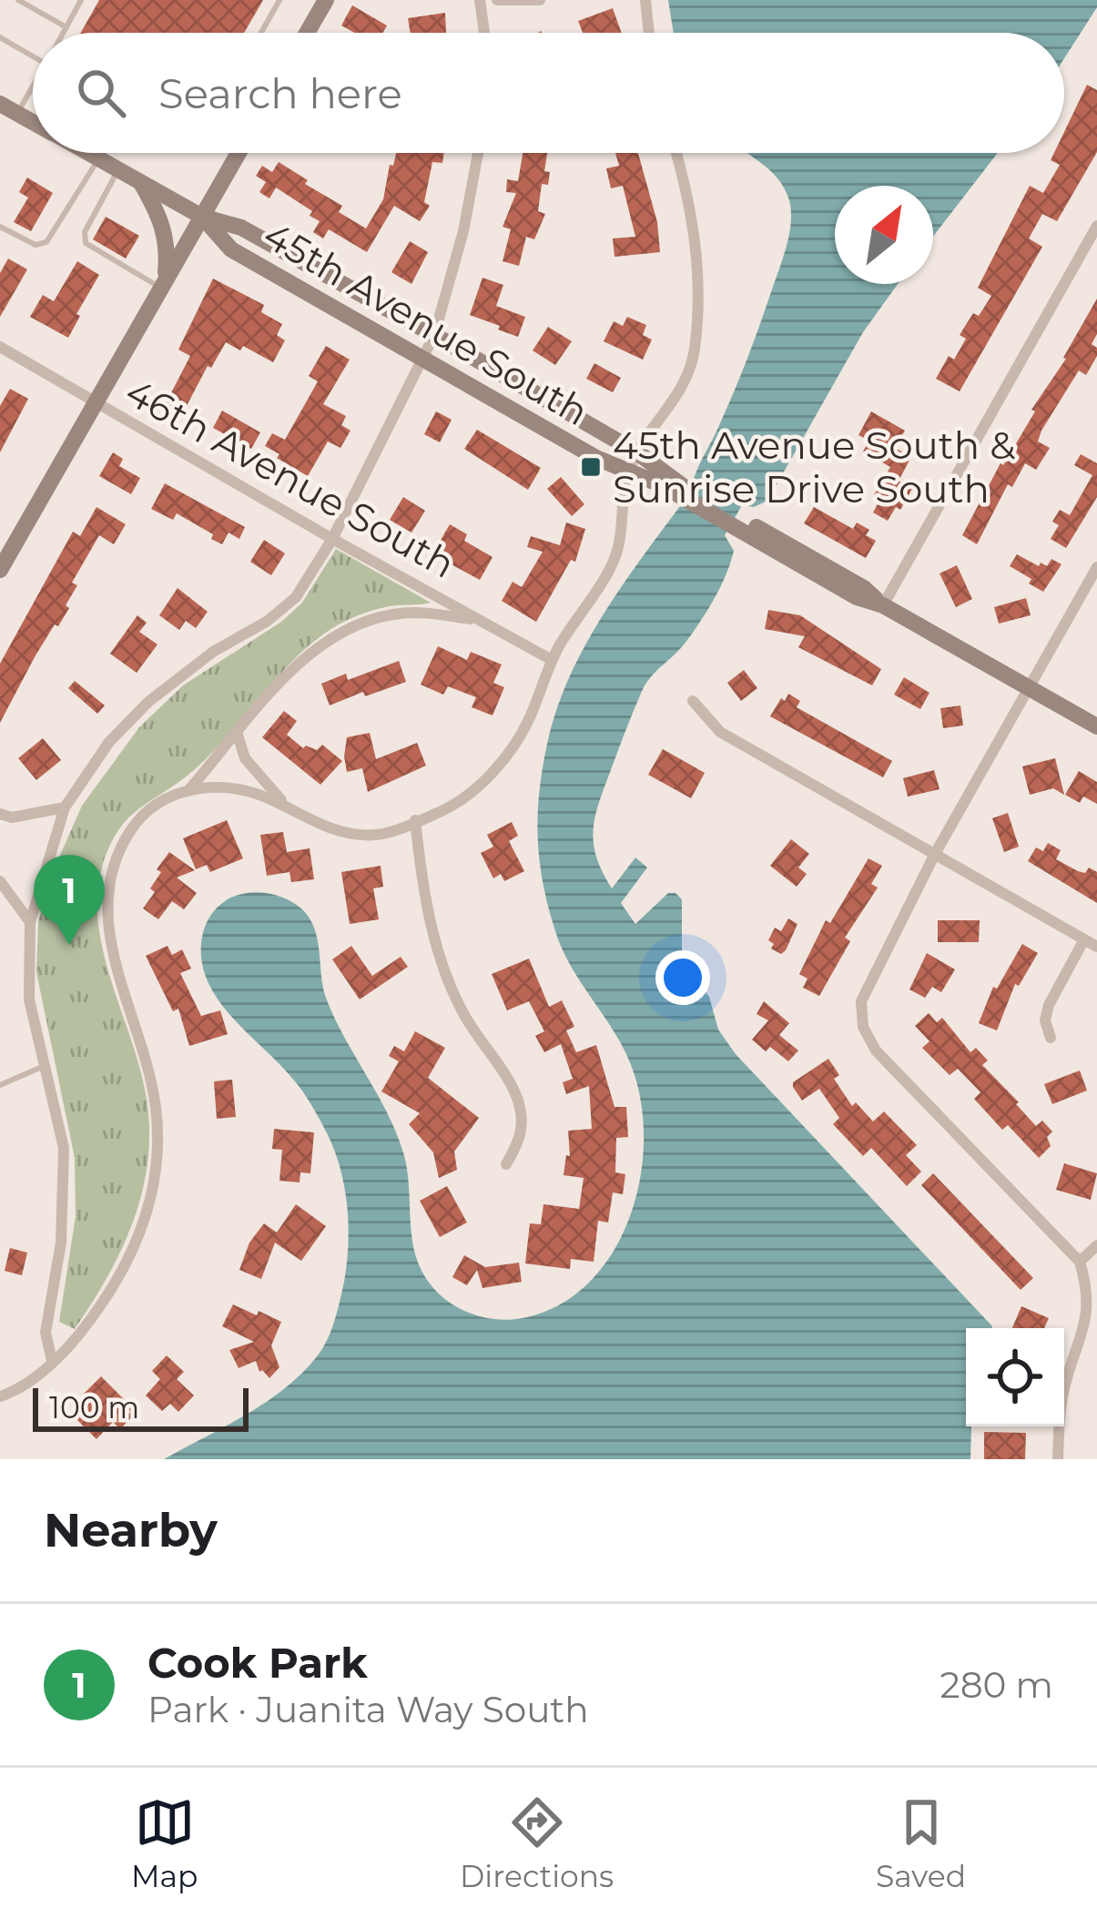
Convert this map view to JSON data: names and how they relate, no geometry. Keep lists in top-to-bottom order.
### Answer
{
  "streets": {
    "street": ["45th Avenue South", "46th Avenue South"]
  },
  "places": {
    "transit": ["45th Avenue South & Sunrise Drive South"]
  },
  "scale_bar": "100 m",
  "north": "top right",
  "page": {
    "search": "Search here",
    "pins": "1",
    "scale": "100 m",
    "heading": "Nearby",
    "list": [
      {
        "mark": "1",
        "name": "Cook Park",
        "note": "Park · Juanita Way South",
        "value": "280 m"
      }
    ],
    "nav": ["Map", "Directions", "Saved"]
  }
}
